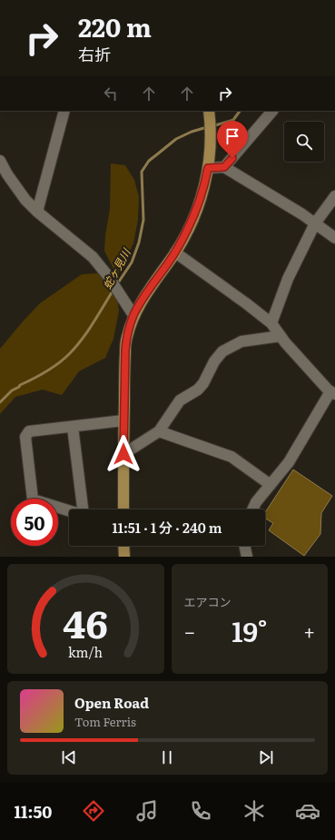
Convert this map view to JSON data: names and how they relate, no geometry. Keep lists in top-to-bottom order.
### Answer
{
  "water": ["蛇ヶ見川"],
  "page": {
    "turn": ["220 m", "右折"],
    "limit": "50",
    "trip": "11:51 · 1 分 · 240 m",
    "tile": "エアコン",
    "heat": ["−", "19°", "+"],
    "song": ["Open Road", "Tom Ferris"],
    "tabs": "11:50",
    "gauge": ["46", "km/h"]
  }
}
